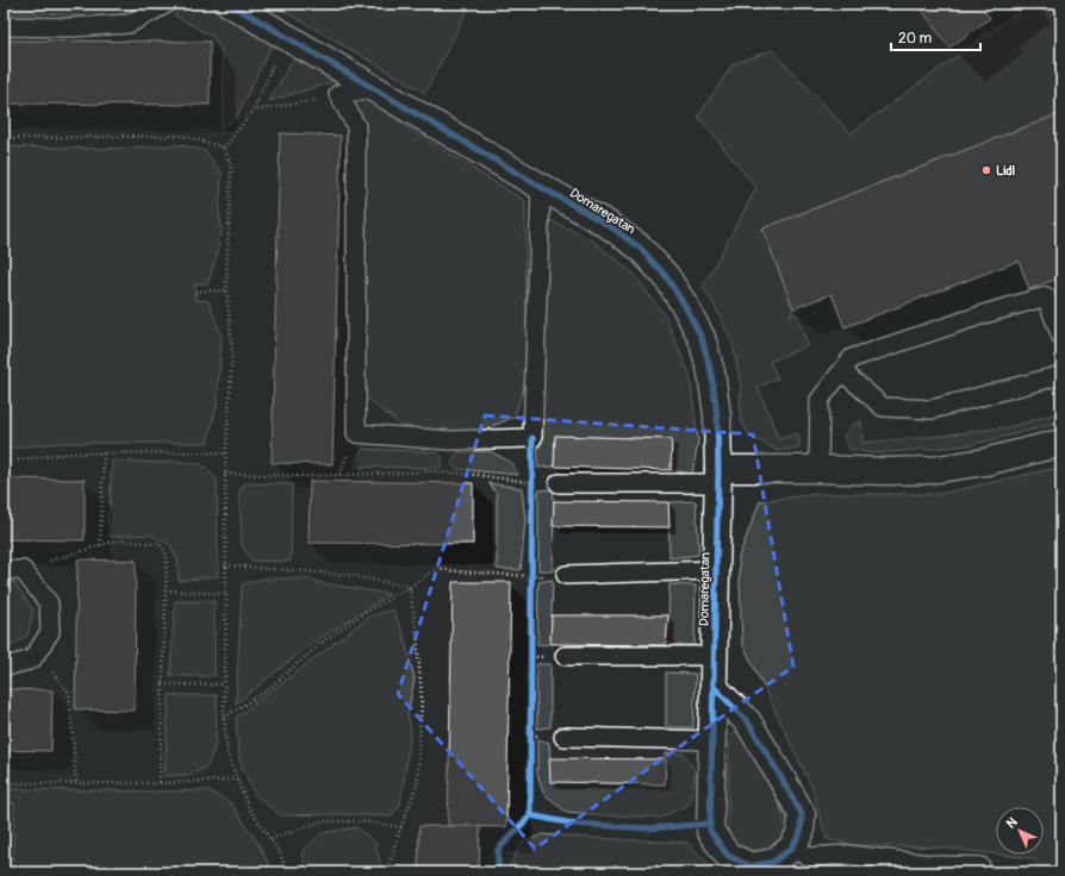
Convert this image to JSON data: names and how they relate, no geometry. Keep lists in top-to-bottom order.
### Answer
{
  "streets": {
    "street": ["Domaregatan"]
  },
  "places": ["Lidl"],
  "scale_bar": "20 m",
  "north": "top left"
}
